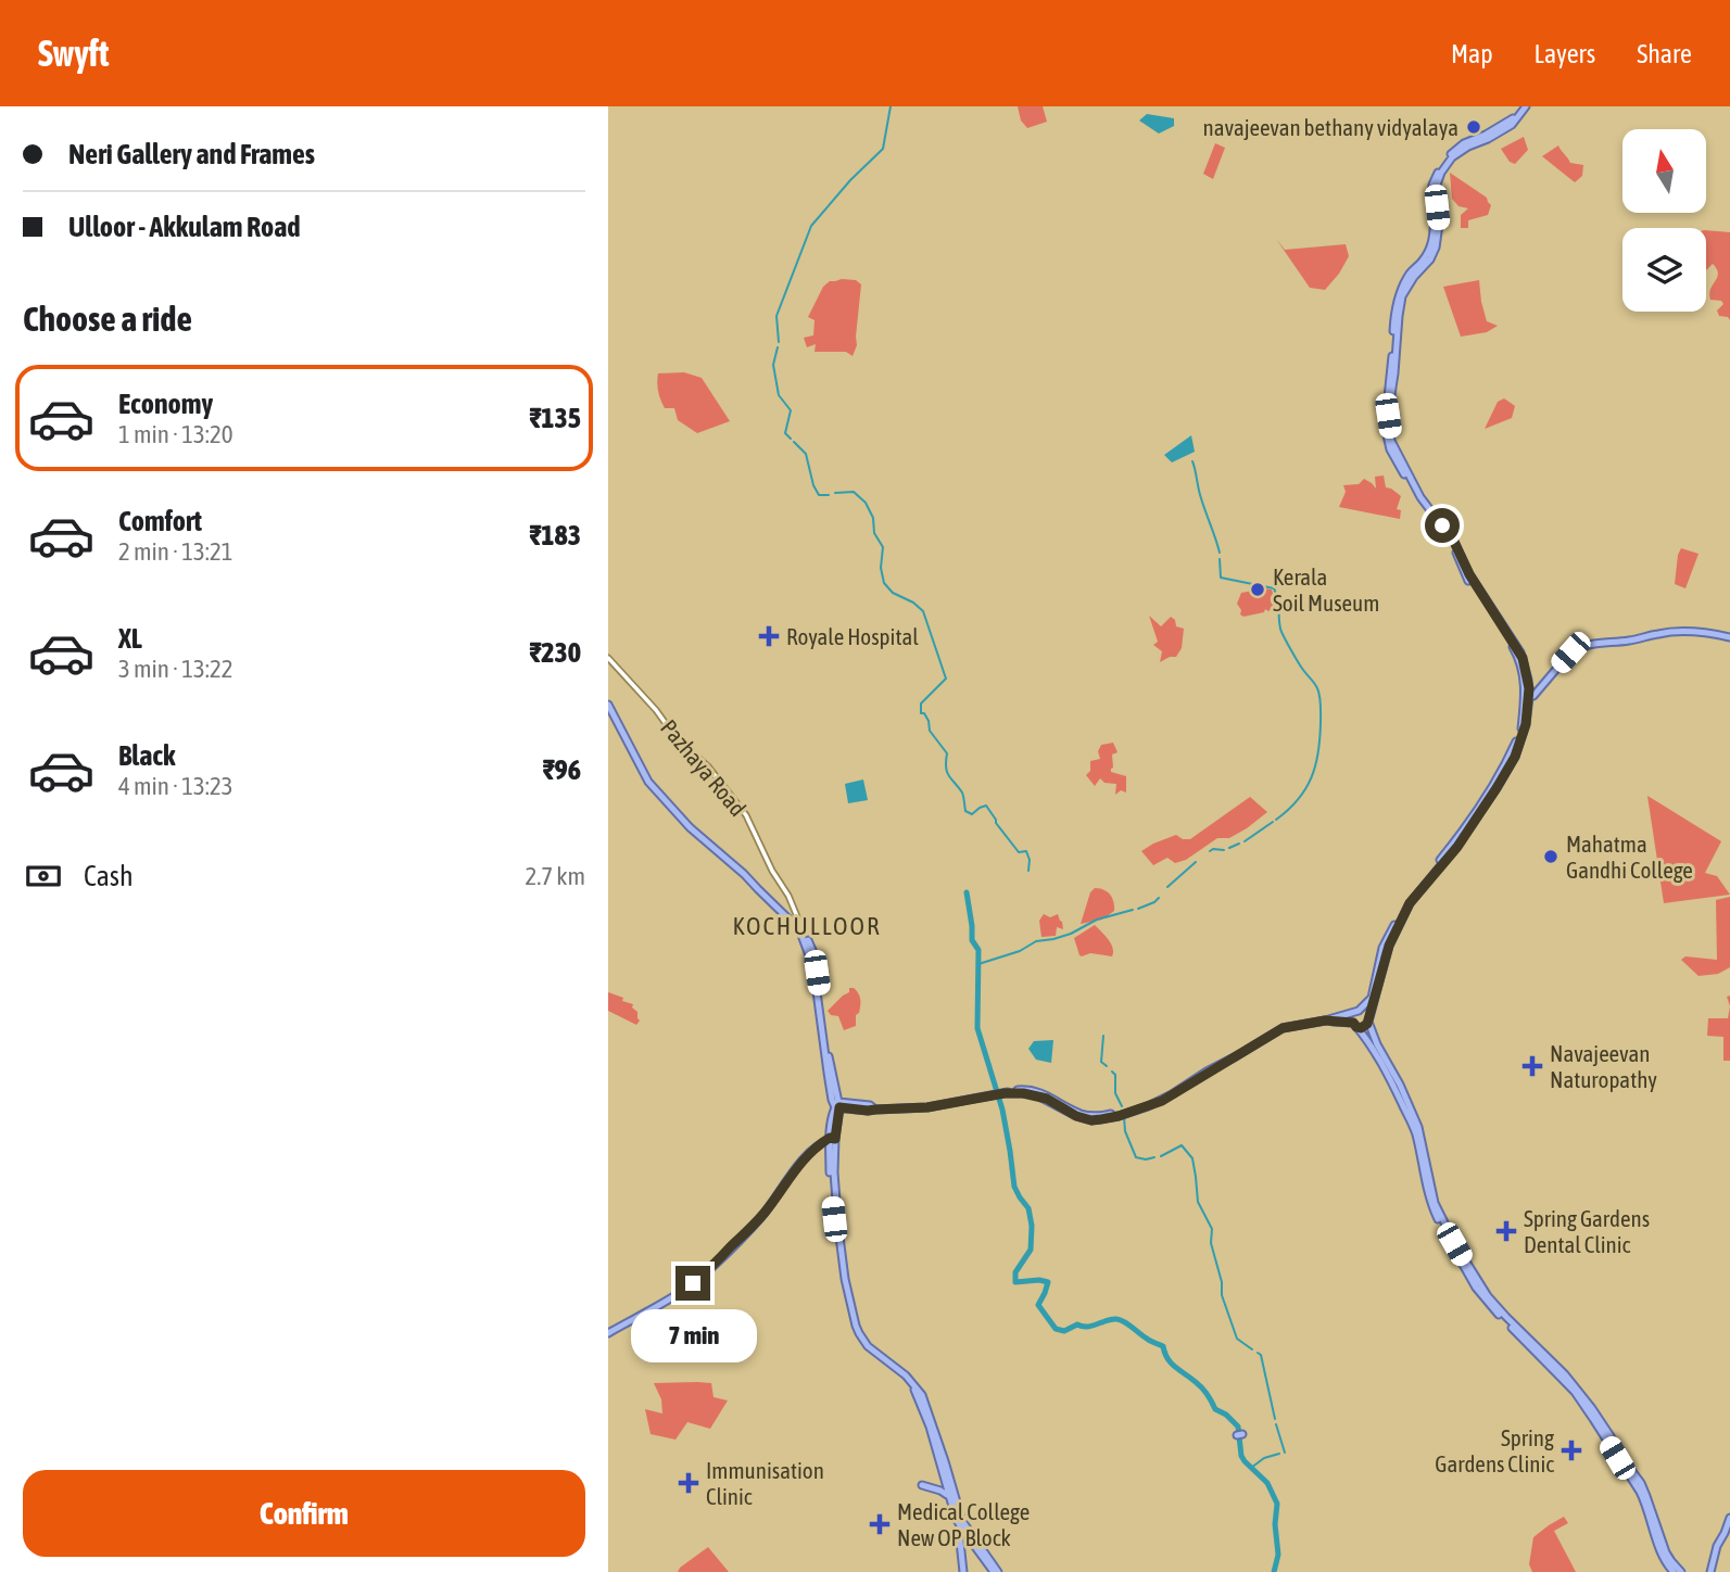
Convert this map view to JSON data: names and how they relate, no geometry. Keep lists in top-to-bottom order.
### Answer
{
  "streets": {
    "street": ["Pazhaya Road"]
  },
  "districts": ["KOCHULLOOR"],
  "places": {
    "other": ["navajeevan bethany vidyalaya", "Kerala Soil Museum", "Mahatma Gandhi College"],
    "health": [
      "Royale Hospital",
      "Navajeevan Naturopathy",
      "Spring Gardens Dental Clinic",
      "Spring Gardens Clinic",
      "Immunisation Clinic",
      "Medical College New OP Block"
    ]
  },
  "north": "top",
  "page": {
    "header": "Swyft",
    "nav": ["Map", "Layers", "Share"],
    "banner": ["Neri Gallery and Frames", "Ulloor - Akkulam Road"],
    "heading": "Choose a ride",
    "list": [
      {
        "name": "Economy",
        "note": "1 min · 13:20",
        "value": "₹135"
      },
      {
        "name": "Comfort",
        "note": "2 min · 13:21",
        "value": "₹183"
      },
      {
        "name": "XL",
        "note": "3 min · 13:22",
        "value": "₹230"
      },
      {
        "name": "Black",
        "note": "4 min · 13:23",
        "value": "₹96"
      }
    ],
    "pay": ["Cash", "2.7 km"],
    "bubble": "7 min",
    "buttons": "Confirm"
  }
}
